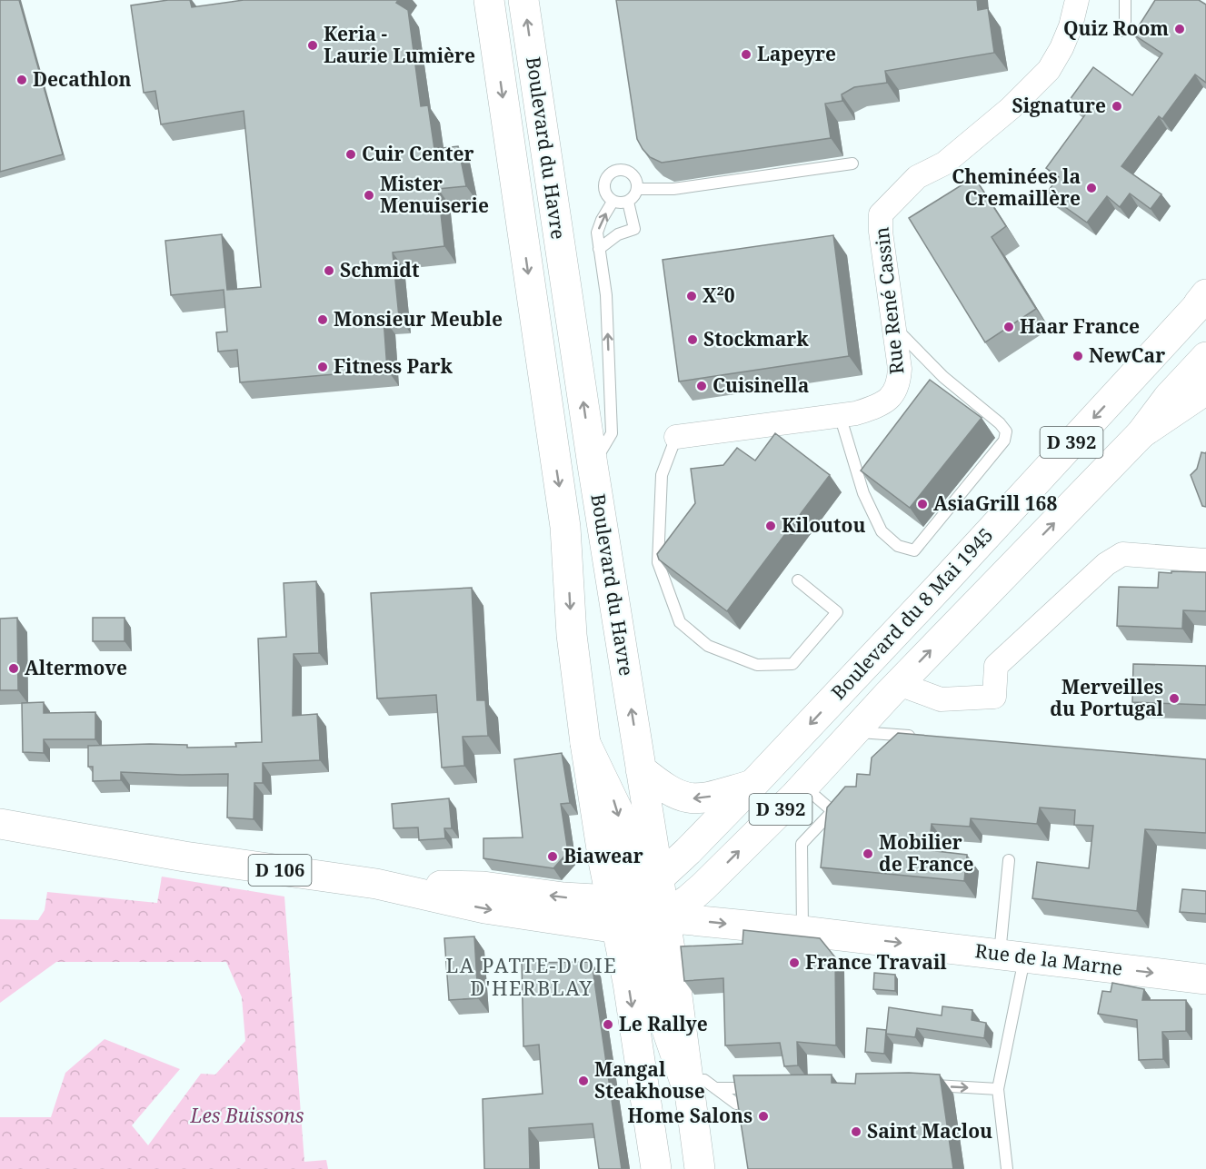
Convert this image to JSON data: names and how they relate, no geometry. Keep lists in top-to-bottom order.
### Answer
{
  "streets": {
    "main road": [
      "Boulevard du Havre",
      "D 392",
      "Boulevard du 8 Mai 1945",
      "D 106",
      "Rue de la Marne"
    ],
    "street": ["Rue René Cassin"]
  },
  "crossings": [
    ["Boulevard du Havre", "Boulevard du 8 Mai 1945"],
    ["Boulevard du Havre", "D 106"],
    ["Boulevard du Havre", "Rue de la Marne"],
    ["Boulevard du 8 Mai 1945", "Rue de la Marne"]
  ],
  "one_way": ["Rue de la Marne"],
  "districts": ["LA PATTE-D'OIE D'HERBLAY"],
  "parks": ["Les Buissons"],
  "places": [
    "Quiz Room",
    "Keria - Laurie Lumière",
    "Lapeyre",
    "Decathlon",
    "Signature",
    "Cuir Center",
    "Cheminées la Cremaillère",
    "Mister Menuiserie",
    "Schmidt",
    "X²0",
    "Monsieur Meuble",
    "Haar France",
    "Stockmark",
    "NewCar",
    "Fitness Park",
    "Cuisinella",
    "AsiaGrill 168",
    "Kiloutou",
    "Altermove",
    "Merveilles du Portugal",
    "Mobilier de France",
    "Biawear",
    "France Travail",
    "Le Rallye",
    "Mangal Steakhouse",
    "Home Salons",
    "Saint Maclou"
  ]
}
